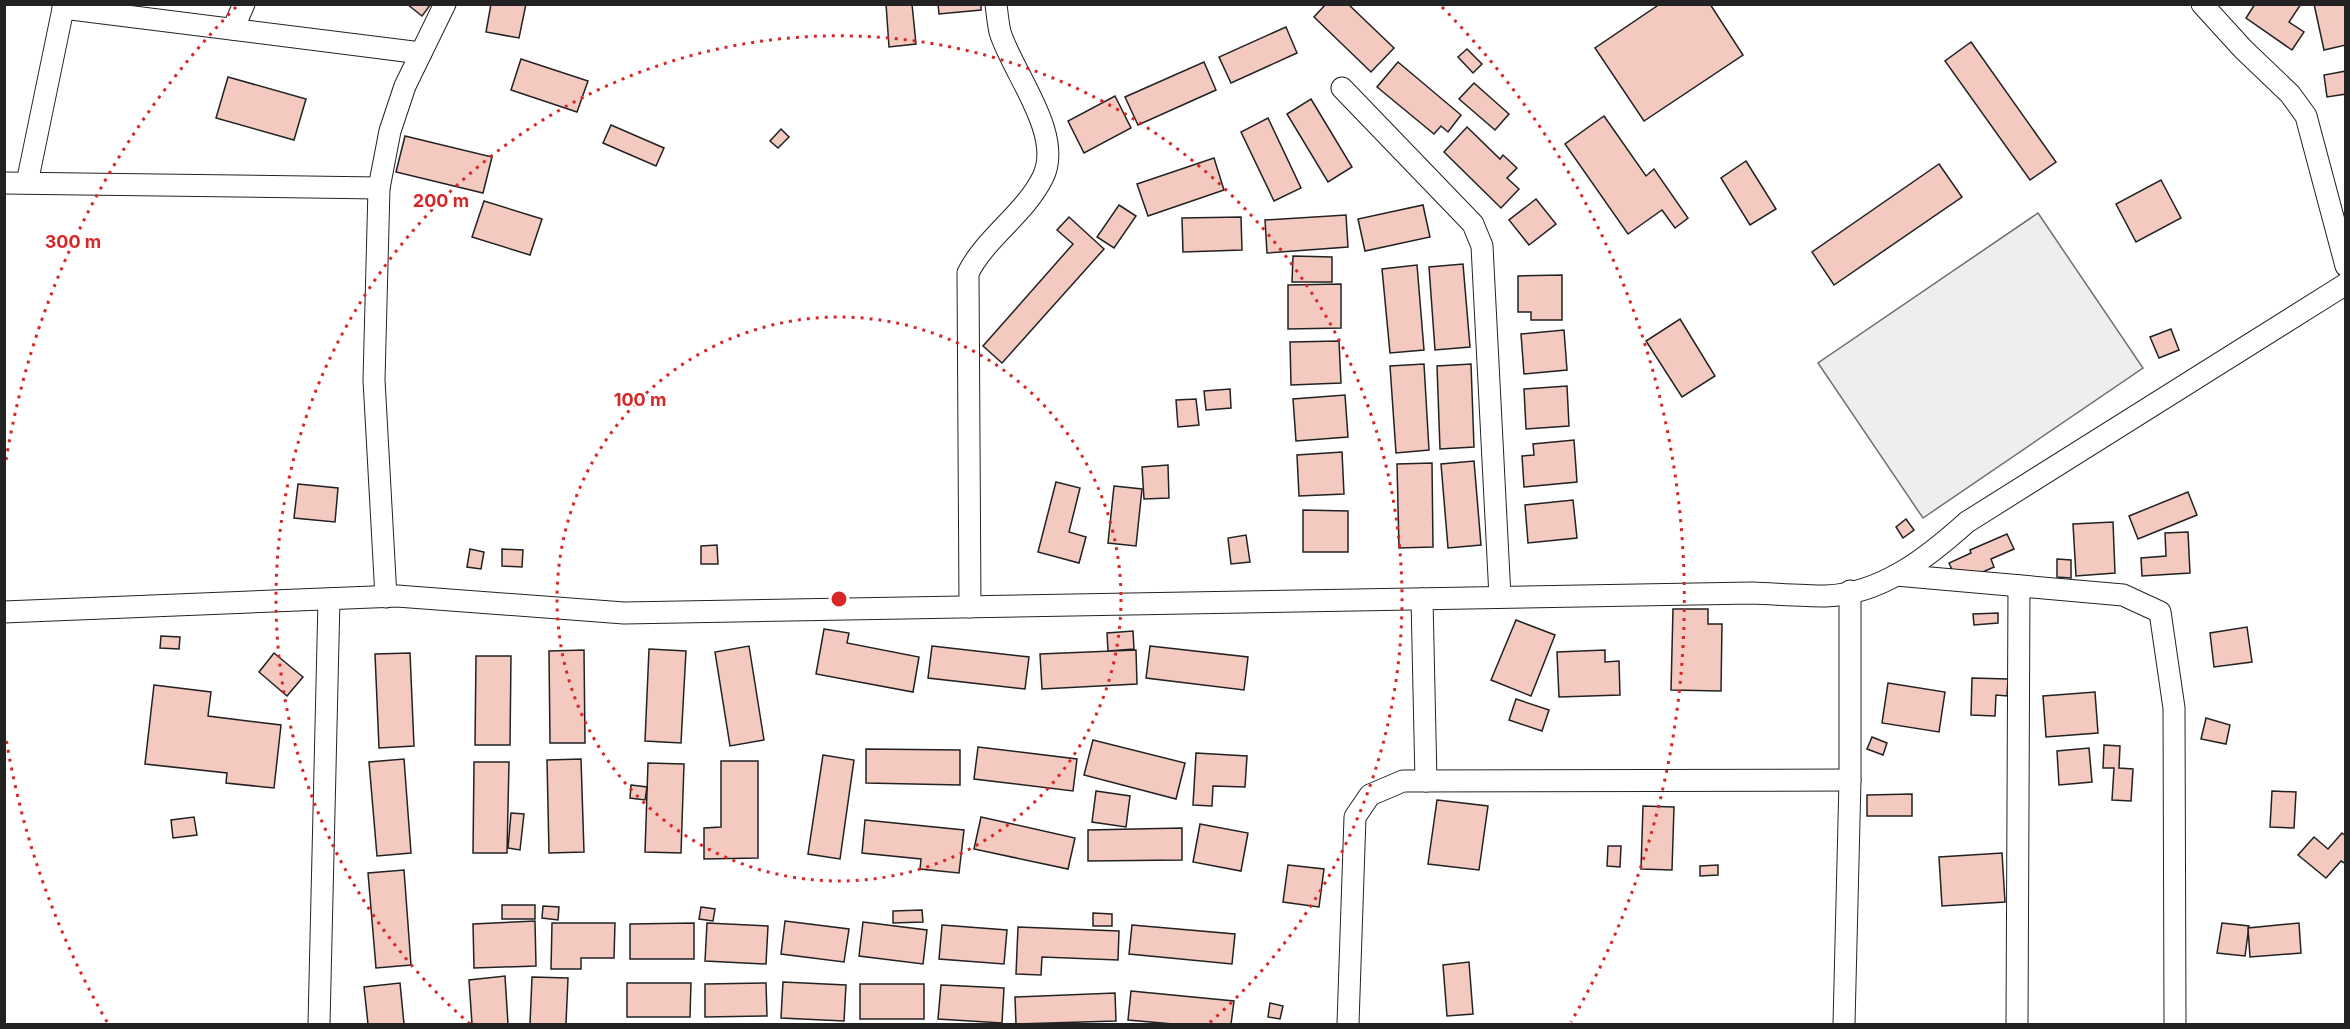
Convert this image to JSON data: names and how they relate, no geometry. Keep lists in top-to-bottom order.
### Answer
{
  "rings": ["200 m", "300 m", "100 m"]
}
